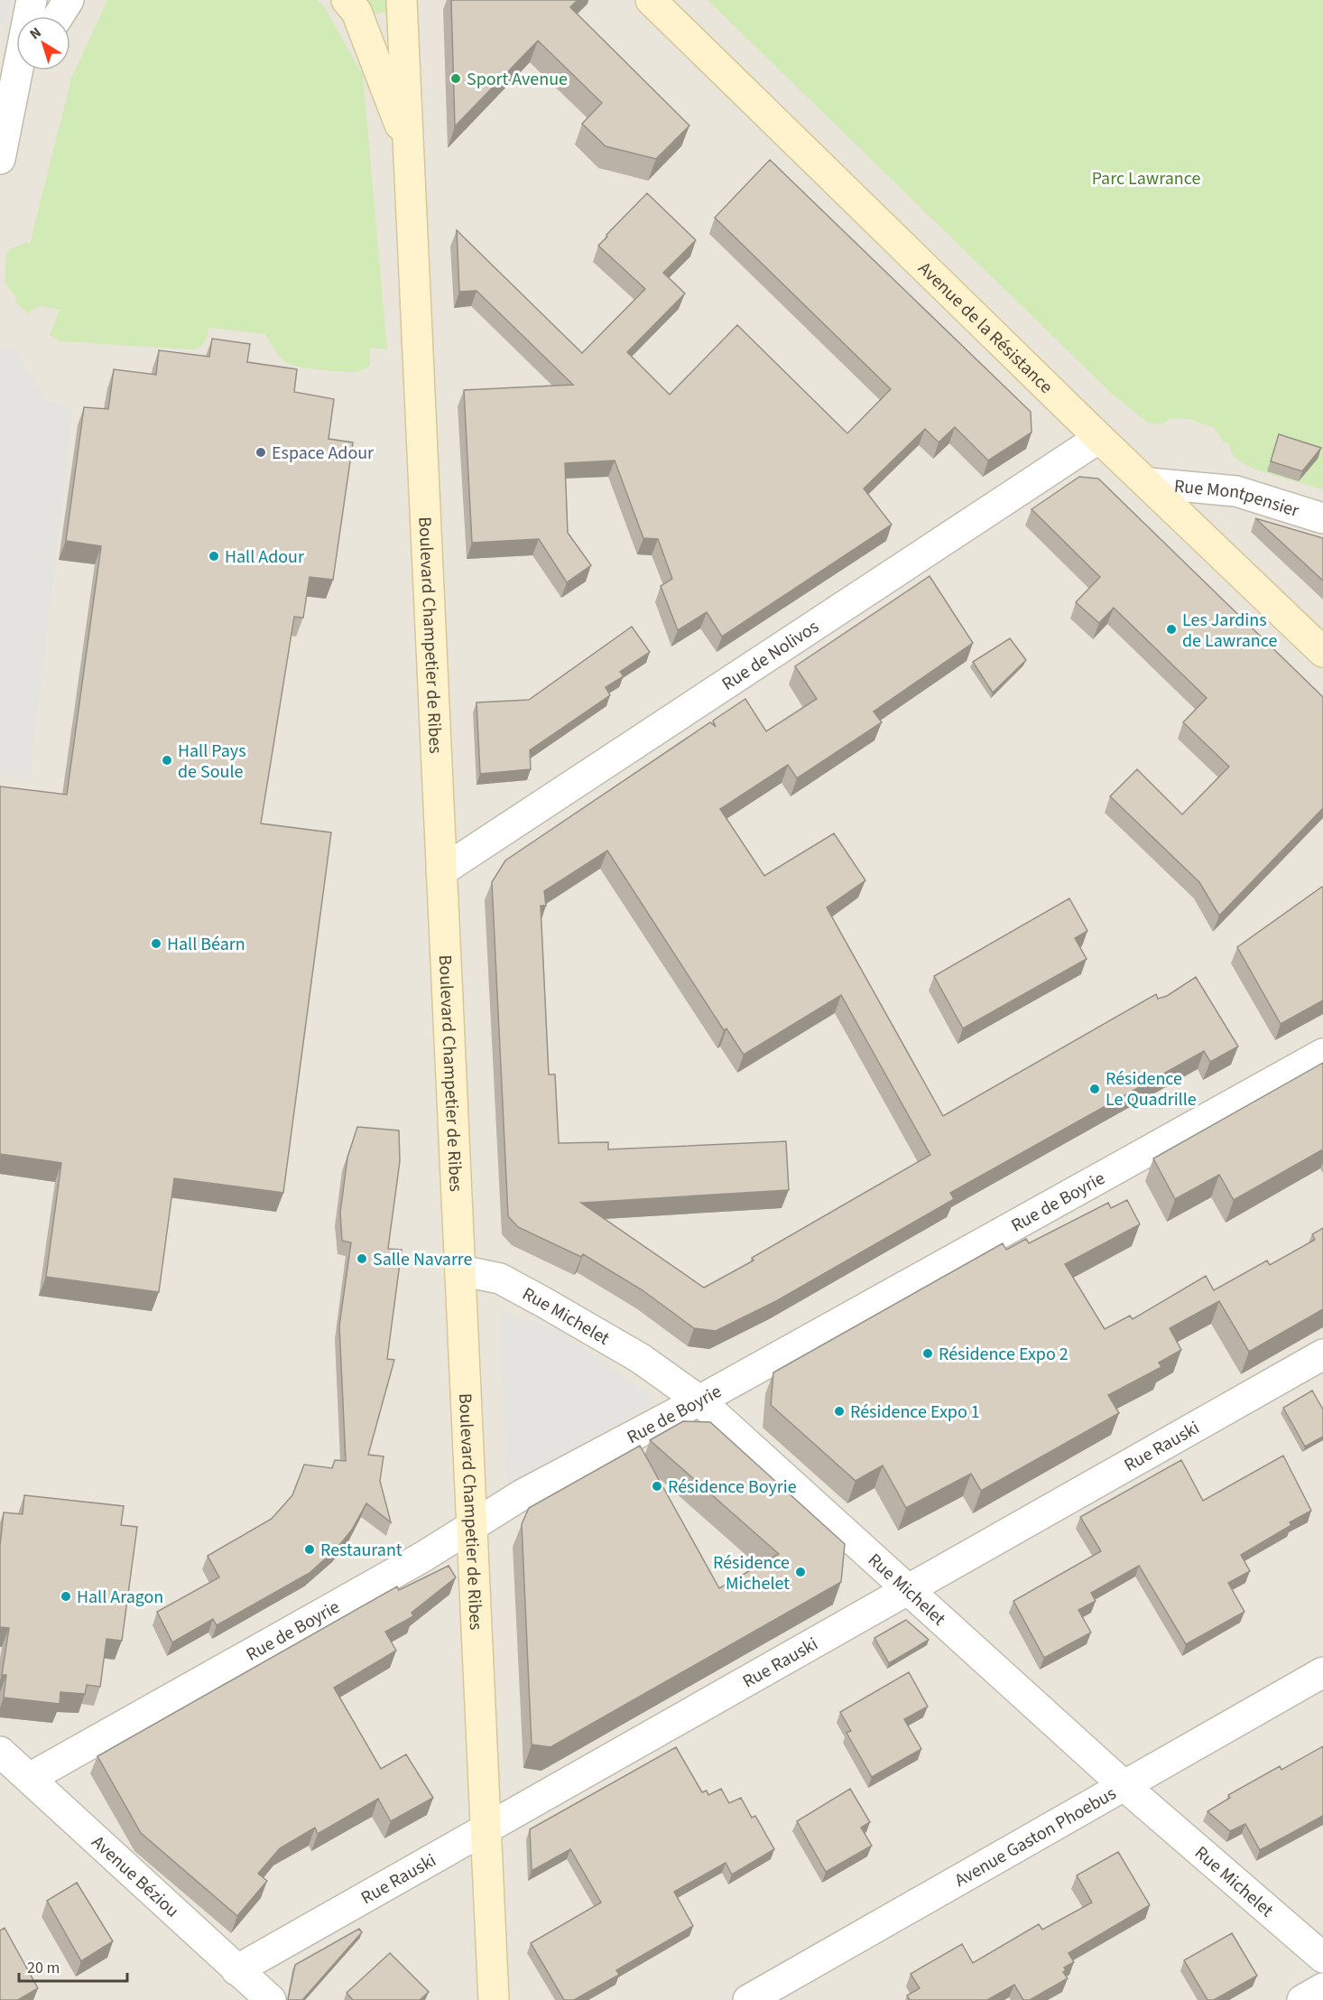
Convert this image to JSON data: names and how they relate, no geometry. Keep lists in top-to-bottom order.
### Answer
{
  "streets": {
    "main road": ["Avenue de la Résistance", "Boulevard Champetier de Ribes"],
    "street": [
      "Rue Montpensier",
      "Rue de Nolivos",
      "Rue de Boyrie",
      "Rue Michelet",
      "Rue Rauski",
      "Avenue Gaston Phoebus",
      "Avenue Béziou"
    ]
  },
  "crossings": [
    ["Avenue de la Résistance", "Rue Montpensier"],
    ["Avenue de la Résistance", "Rue de Nolivos"],
    ["Boulevard Champetier de Ribes", "Rue de Nolivos"],
    ["Boulevard Champetier de Ribes", "Rue de Boyrie"],
    ["Boulevard Champetier de Ribes", "Rue Michelet"],
    ["Boulevard Champetier de Ribes", "Rue Rauski"],
    ["Rue de Boyrie", "Rue Michelet"],
    ["Rue de Boyrie", "Avenue Béziou"],
    ["Rue Michelet", "Rue Rauski"],
    ["Rue Michelet", "Avenue Gaston Phoebus"],
    ["Rue Rauski", "Avenue Béziou"]
  ],
  "parks": ["Parc Lawrance"],
  "places": [
    "Sport Avenue",
    "Espace Adour",
    "Hall Adour",
    "Les Jardins de Lawrance",
    "Hall Pays de Soule",
    "Hall Béarn",
    "Résidence Le Quadrille",
    "Salle Navarre",
    "Résidence Expo 2",
    "Résidence Expo 1",
    "Résidence Boyrie",
    "Restaurant",
    "Résidence Michelet",
    "Hall Aragon"
  ],
  "scale_bar": "20 m",
  "north": "top left"
}
